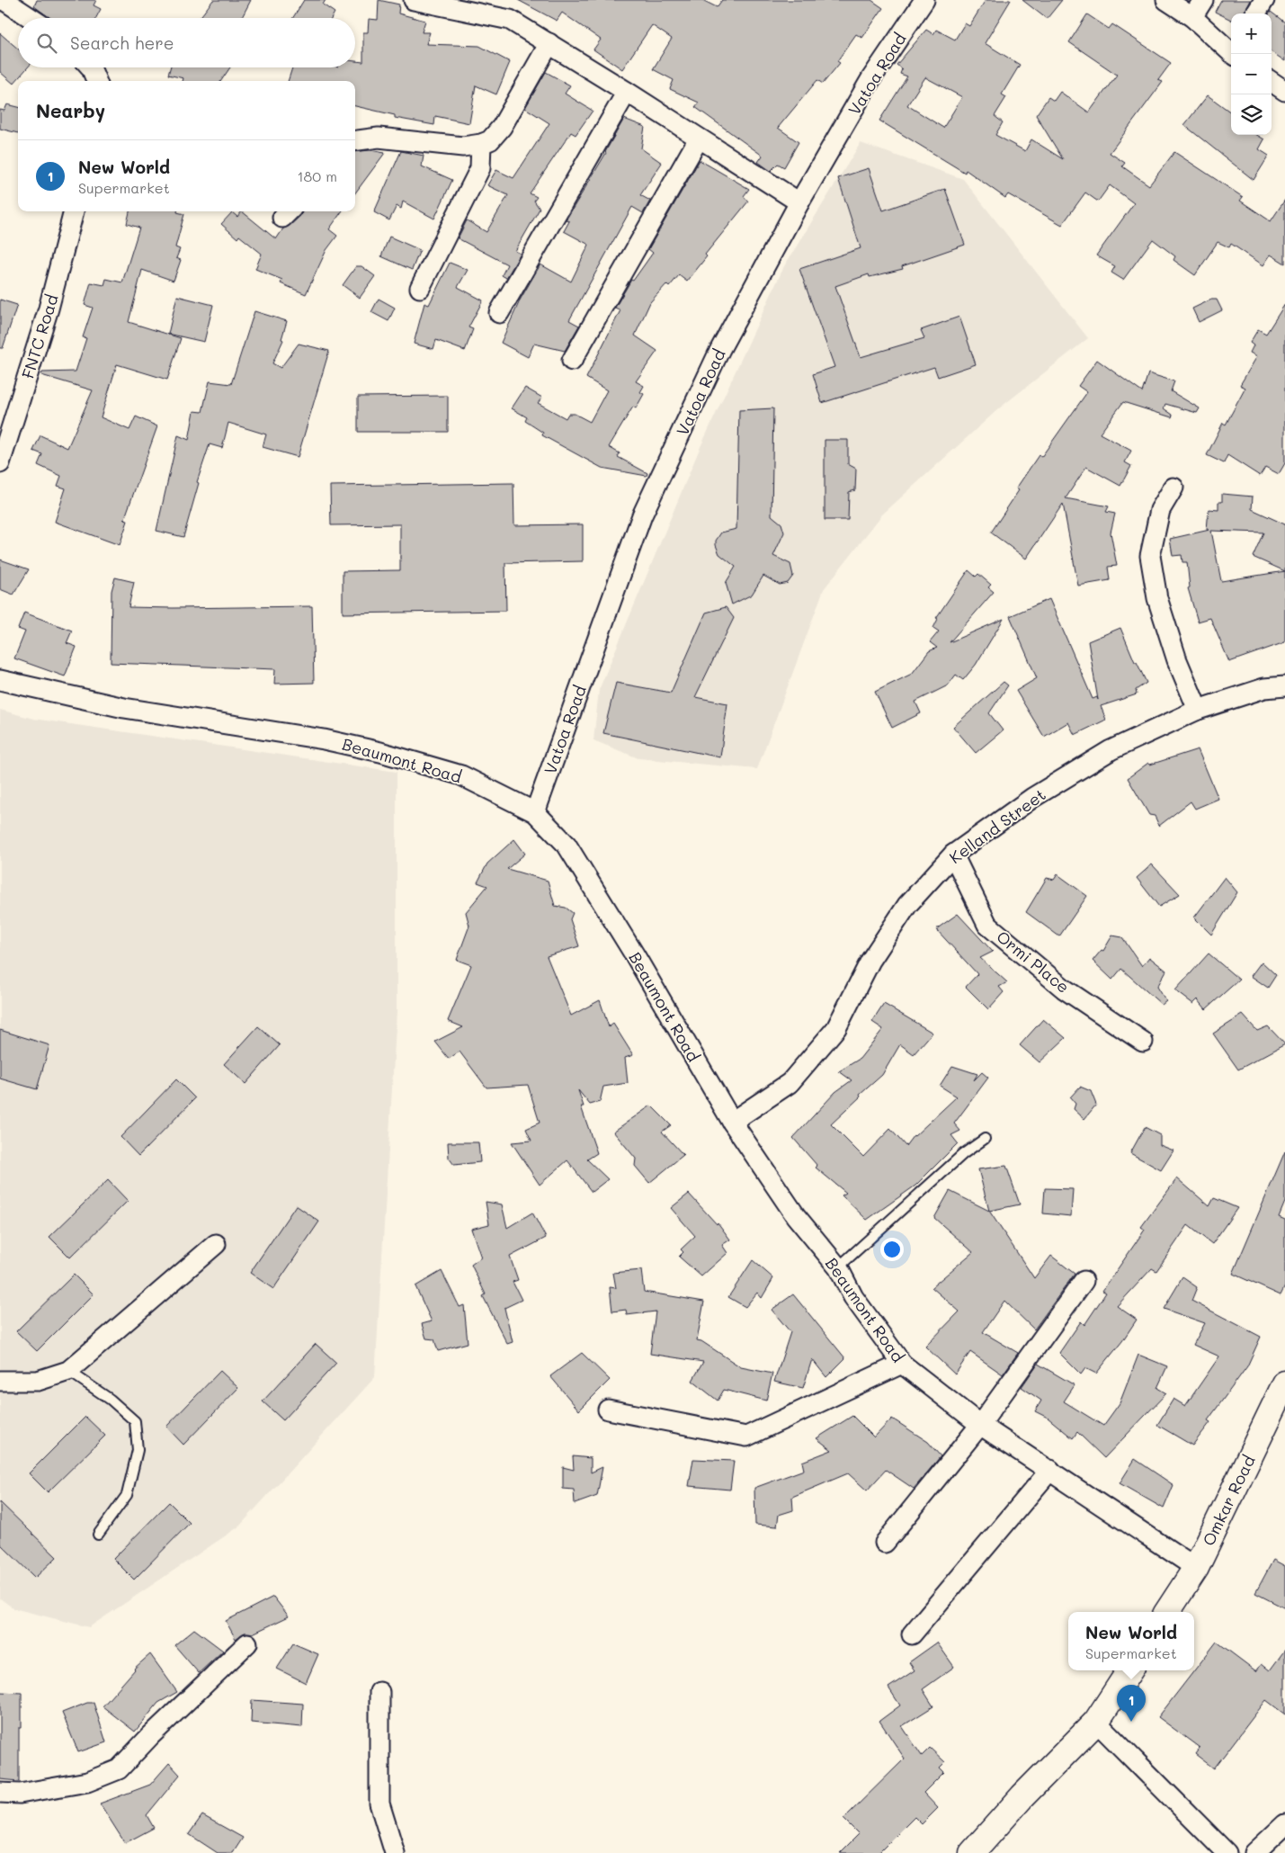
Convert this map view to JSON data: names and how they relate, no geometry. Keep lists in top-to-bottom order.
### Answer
{
  "streets": {
    "street": [
      "Vatoa Road",
      "FNTC Road",
      "Beaumont Road",
      "Kelland Street",
      "Ormi Place",
      "Omkar Road"
    ]
  },
  "crossings": [
    ["Vatoa Road", "Beaumont Road"],
    ["Beaumont Road", "Kelland Street"],
    ["Beaumont Road", "Omkar Road"],
    ["Kelland Street", "Ormi Place"]
  ],
  "page": {
    "map_buttons": ["+", "−"],
    "search": "Search here",
    "heading": "Nearby",
    "list": [
      {
        "mark": "1",
        "name": "New World",
        "note": "Supermarket",
        "value": "180 m"
      }
    ],
    "popup": ["New World", "Supermarket"],
    "pins": "1"
  }
}
